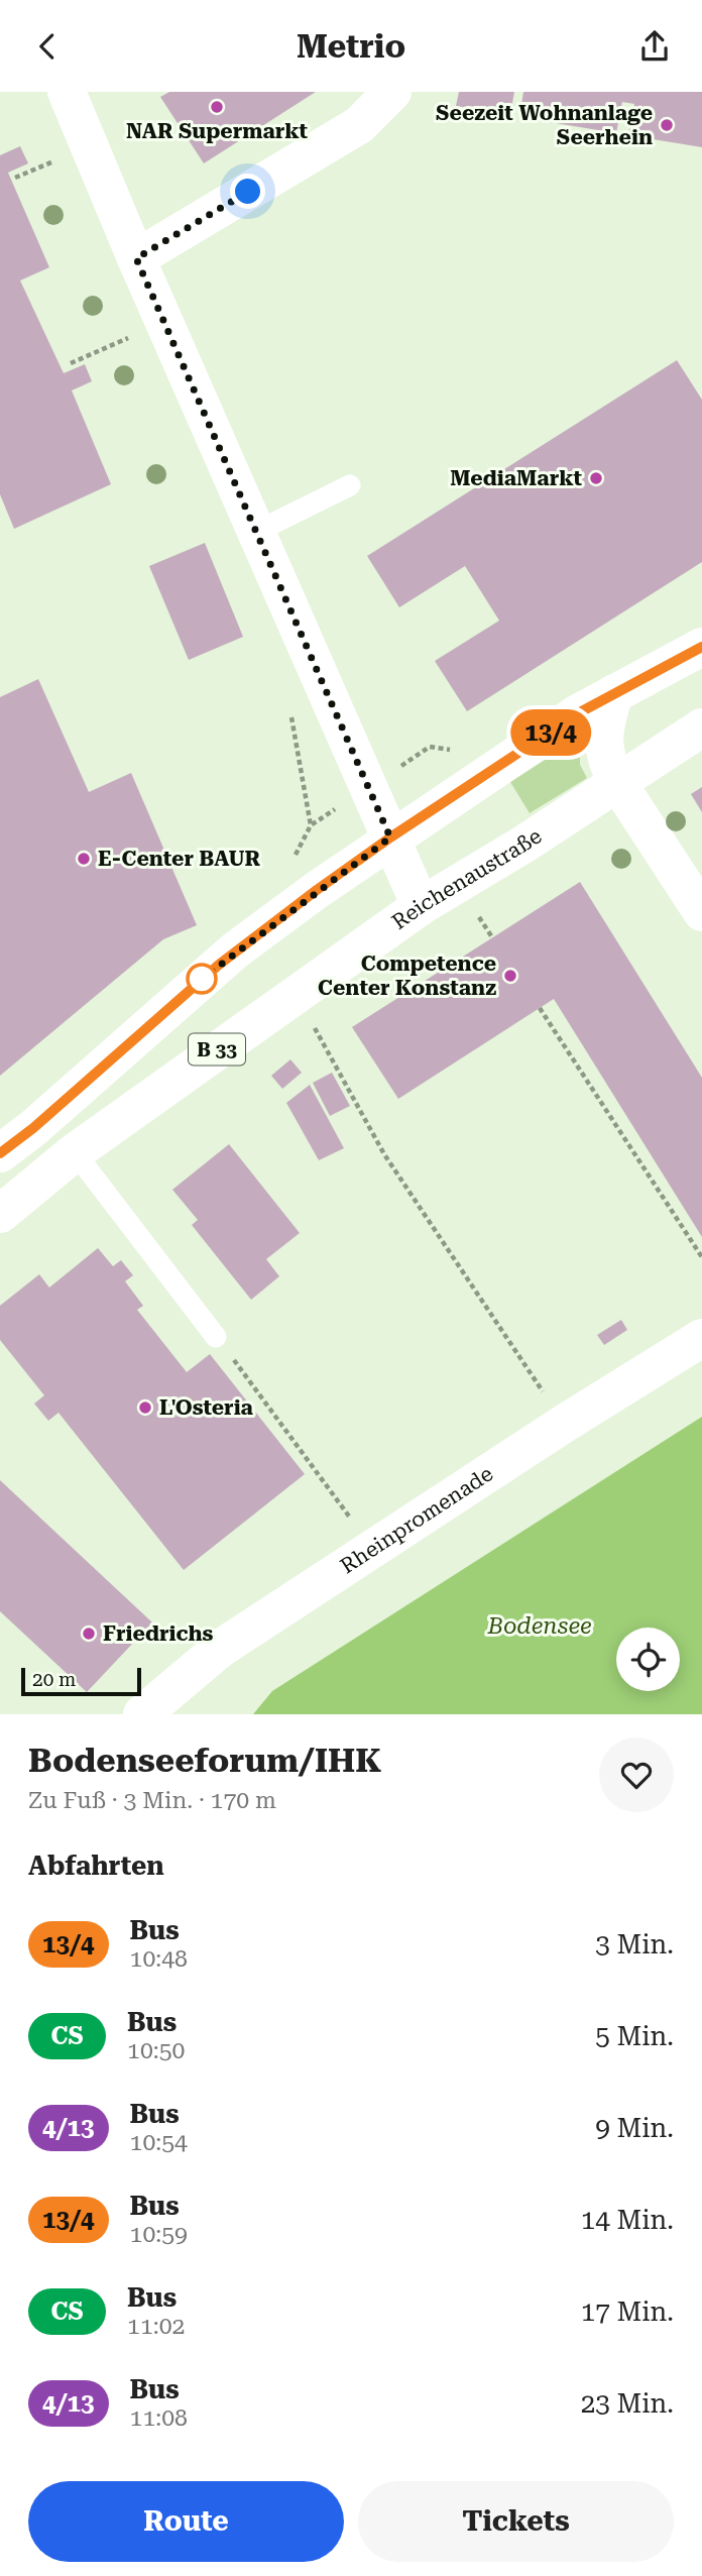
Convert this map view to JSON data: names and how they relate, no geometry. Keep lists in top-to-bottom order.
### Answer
{
  "streets": {
    "street": ["Reichenaustraße", "B 33", "Rheinpromenade"]
  },
  "water": ["Bodensee"],
  "places": [
    "NAR Supermarkt",
    "Seezeit Wohnanlage Seerhein",
    "MediaMarkt",
    "E-Center BAUR",
    "Competence Center Konstanz",
    "L'Osteria",
    "Friedrichs"
  ],
  "lines": ["bus line 13/4"],
  "scale_bar": "20 m",
  "page": {
    "header": "Metrio",
    "on_map": "13/4",
    "scale": "20 m",
    "heading": [
      ["Bodenseeforum/IHK", "Zu Fuß · 3 Min. · 170 m"],
      "Abfahrten"
    ],
    "list": [
      {
        "mark": "13/4",
        "name": "Bus",
        "note": "10:48",
        "value": "3 Min."
      },
      {
        "mark": "CS",
        "name": "Bus",
        "note": "10:50",
        "value": "5 Min."
      },
      {
        "mark": "4/13",
        "name": "Bus",
        "note": "10:54",
        "value": "9 Min."
      },
      {
        "mark": "13/4",
        "name": "Bus",
        "note": "10:59",
        "value": "14 Min."
      },
      {
        "mark": "CS",
        "name": "Bus",
        "note": "11:02",
        "value": "17 Min."
      },
      {
        "mark": "4/13",
        "name": "Bus",
        "note": "11:08",
        "value": "23 Min."
      }
    ],
    "buttons": ["Route", "Tickets"]
  }
}
